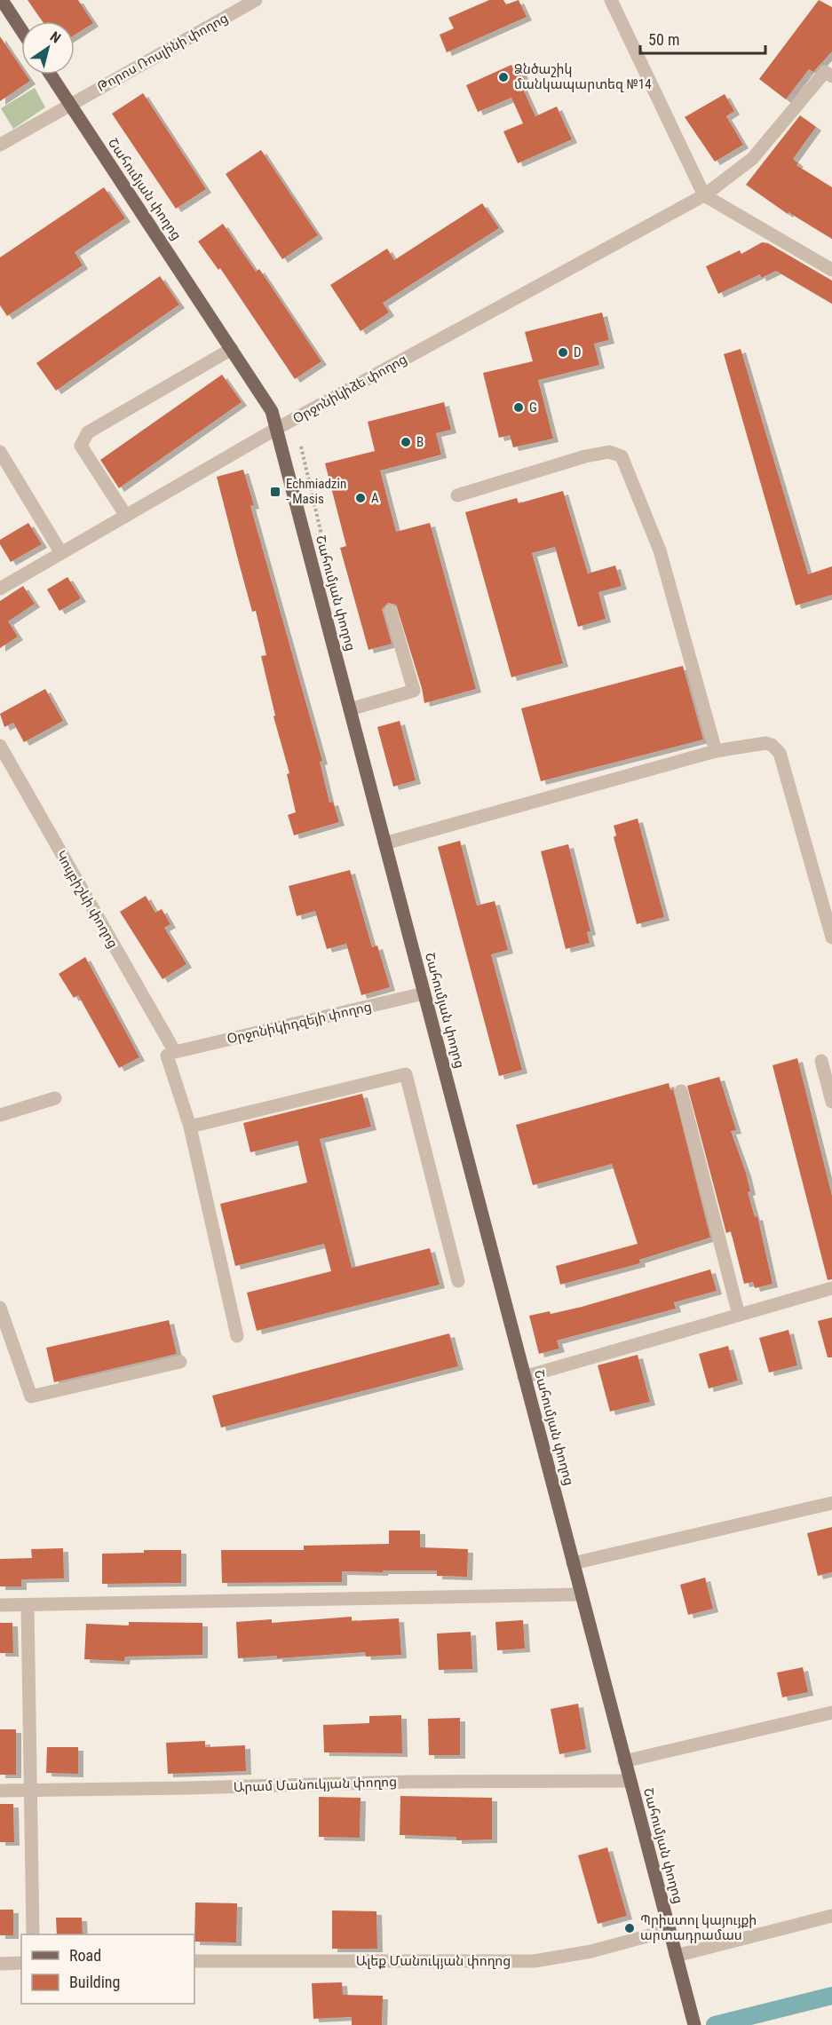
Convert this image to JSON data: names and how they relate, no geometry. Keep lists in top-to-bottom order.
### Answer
{
  "streets": {
    "main road": ["Շահումյան փողոց"],
    "street": [
      "Թորոս Ռոսլինի փողոց",
      "Օրջոնիկիձե փողոց",
      "Կույբիշևի փողոց",
      "Օրջոնիկիդզեյի փողոց",
      "Արամ Մանուկյան փողոց",
      "Ալեք Մանուկյան փողոց"
    ]
  },
  "crossings": [
    ["Թորոս Ռոսլինի փողոց", "Շահումյան փողոց"],
    ["Շահումյան փողոց", "Օրջոնիկիձե փողոց"],
    ["Շահումյան փողոց", "Օրջոնիկիդզեյի փողոց"],
    ["Շահումյան փողոց", "Արամ Մանուկյան փողոց"],
    ["Շահումյան փողոց", "Ալեք Մանուկյան փողոց"],
    ["Կույբիշևի փողոց", "Օրջոնիկիդզեյի փողոց"]
  ],
  "places": {
    "other": [
      "Ձնծաշիկ մանկապարտեզ №14",
      "D",
      "G",
      "B",
      "A",
      "Պրիստոլ կայույքի արտադրամաս"
    ],
    "transit": ["Echmiadzin - Masis"]
  },
  "legend": ["Road", "Building"],
  "scale_bar": "50 m",
  "north": "top right"
}
